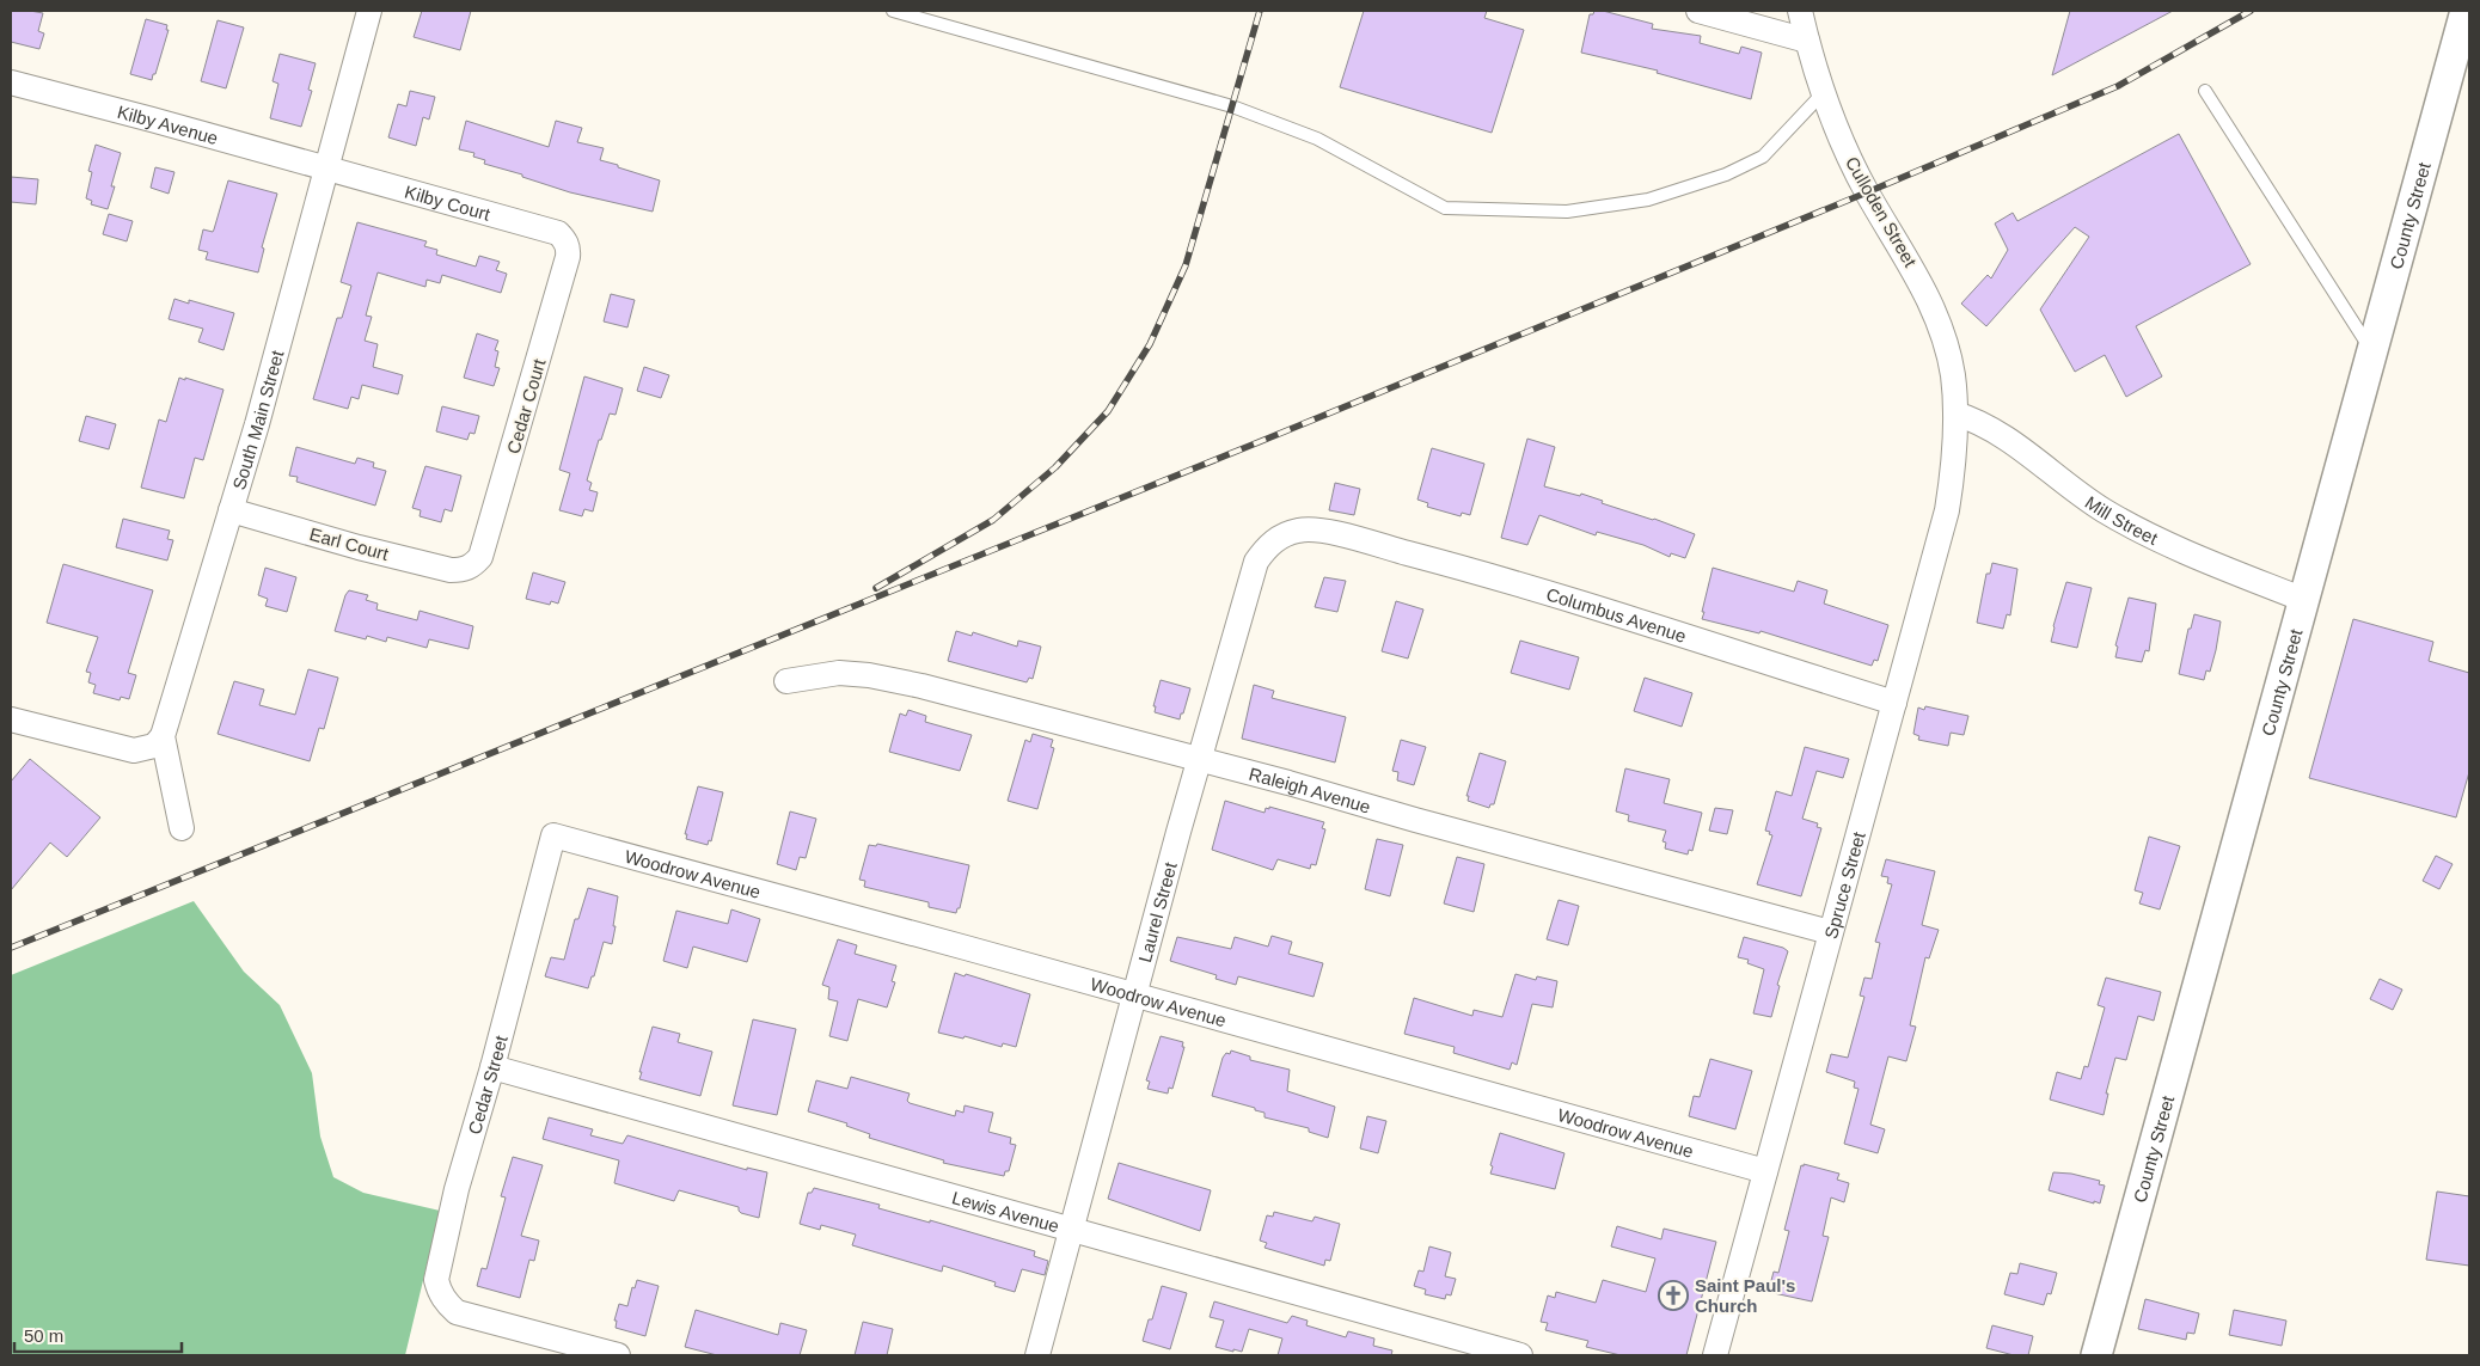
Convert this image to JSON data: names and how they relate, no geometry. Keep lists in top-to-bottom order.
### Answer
{
  "streets": {
    "street": [
      "Kilby Avenue",
      "Kilby Court",
      "Culloden Street",
      "County Street",
      "Cedar Court",
      "South Main Street",
      "Mill Street",
      "Earl Court",
      "Columbus Avenue",
      "Raleigh Avenue",
      "Woodrow Avenue",
      "Spruce Street",
      "Laurel Street",
      "Cedar Street",
      "Lewis Avenue"
    ]
  },
  "crossings": [
    ["Kilby Avenue", "Kilby Court"],
    ["Kilby Avenue", "South Main Street"],
    ["Kilby Court", "Cedar Court"],
    ["Kilby Court", "South Main Street"],
    ["Culloden Street", "Mill Street"],
    ["Culloden Street", "Spruce Street"],
    ["County Street", "Mill Street"],
    ["Cedar Court", "Earl Court"],
    ["South Main Street", "Earl Court"],
    ["Mill Street", "Spruce Street"],
    ["Columbus Avenue", "Spruce Street"],
    ["Columbus Avenue", "Laurel Street"],
    ["Raleigh Avenue", "Spruce Street"],
    ["Raleigh Avenue", "Laurel Street"],
    ["Woodrow Avenue", "Spruce Street"],
    ["Woodrow Avenue", "Laurel Street"],
    ["Woodrow Avenue", "Cedar Street"],
    ["Laurel Street", "Lewis Avenue"],
    ["Cedar Street", "Lewis Avenue"]
  ],
  "places": {
    "church": ["Saint Paul's Church"]
  },
  "scale_bar": "50 m"
}
